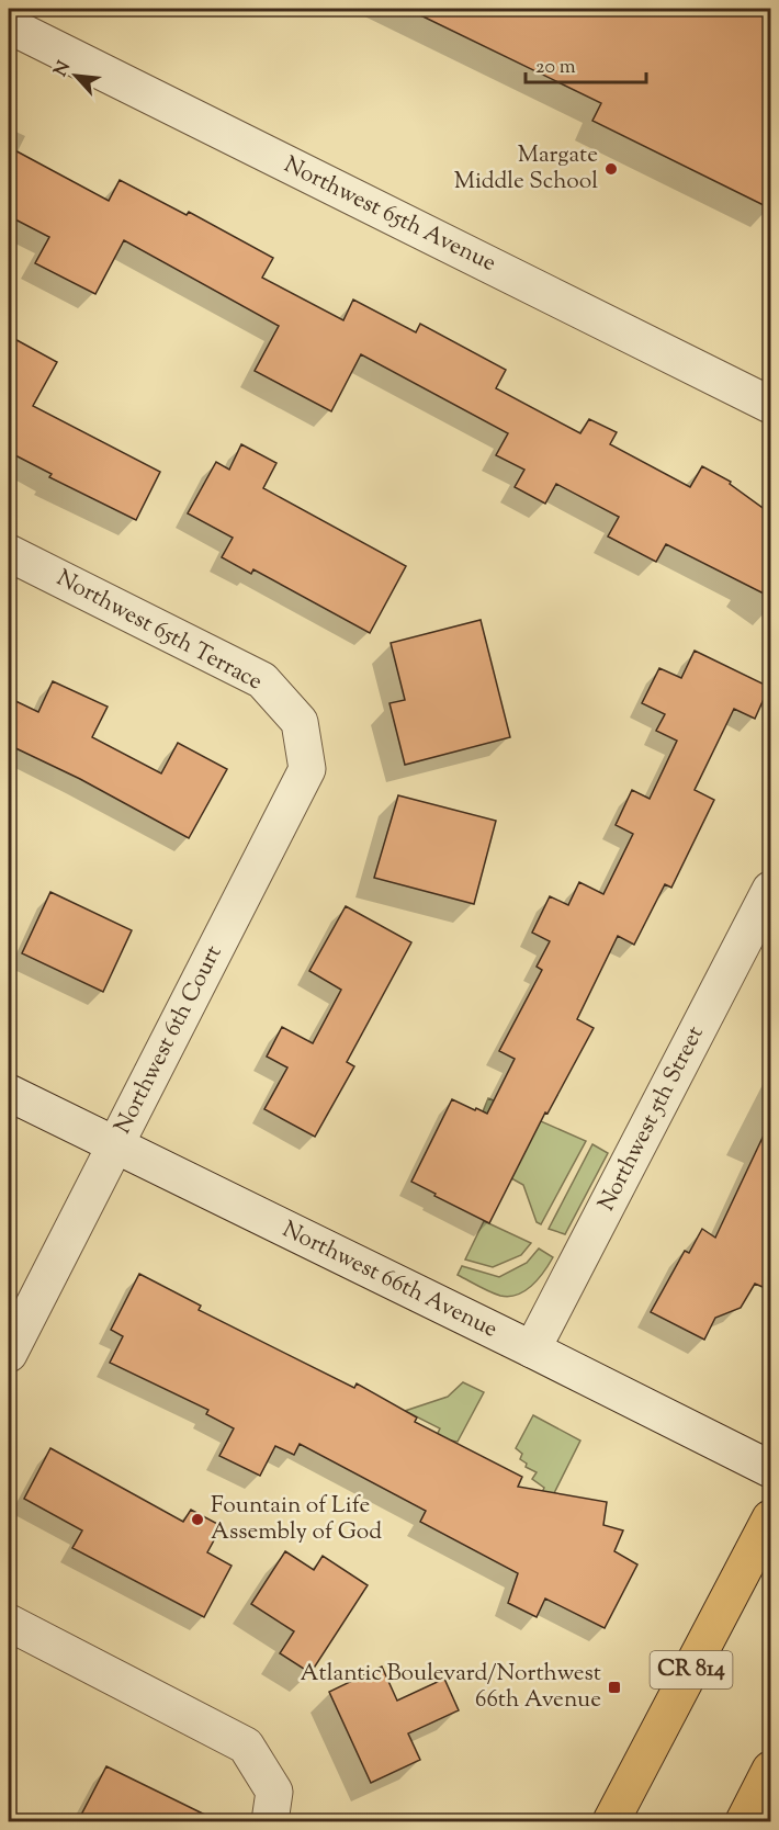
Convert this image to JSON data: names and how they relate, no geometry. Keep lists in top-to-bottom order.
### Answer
{
  "streets": {
    "main road": ["CR 814"],
    "street": [
      "Northwest 65th Avenue",
      "Northwest 65th Terrace",
      "Northwest 6th Court",
      "Northwest 5th Street",
      "Northwest 66th Avenue"
    ]
  },
  "crossings": [
    ["Northwest 65th Terrace", "Northwest 6th Court"],
    ["Northwest 6th Court", "Northwest 66th Avenue"],
    ["Northwest 5th Street", "Northwest 66th Avenue"]
  ],
  "places": {
    "other": ["Margate Middle School", "Fountain of Life Assembly of God"],
    "transit": ["Atlantic Boulevard/Northwest 66th Avenue"]
  },
  "scale_bar": "20 m",
  "north": "top left"
}
